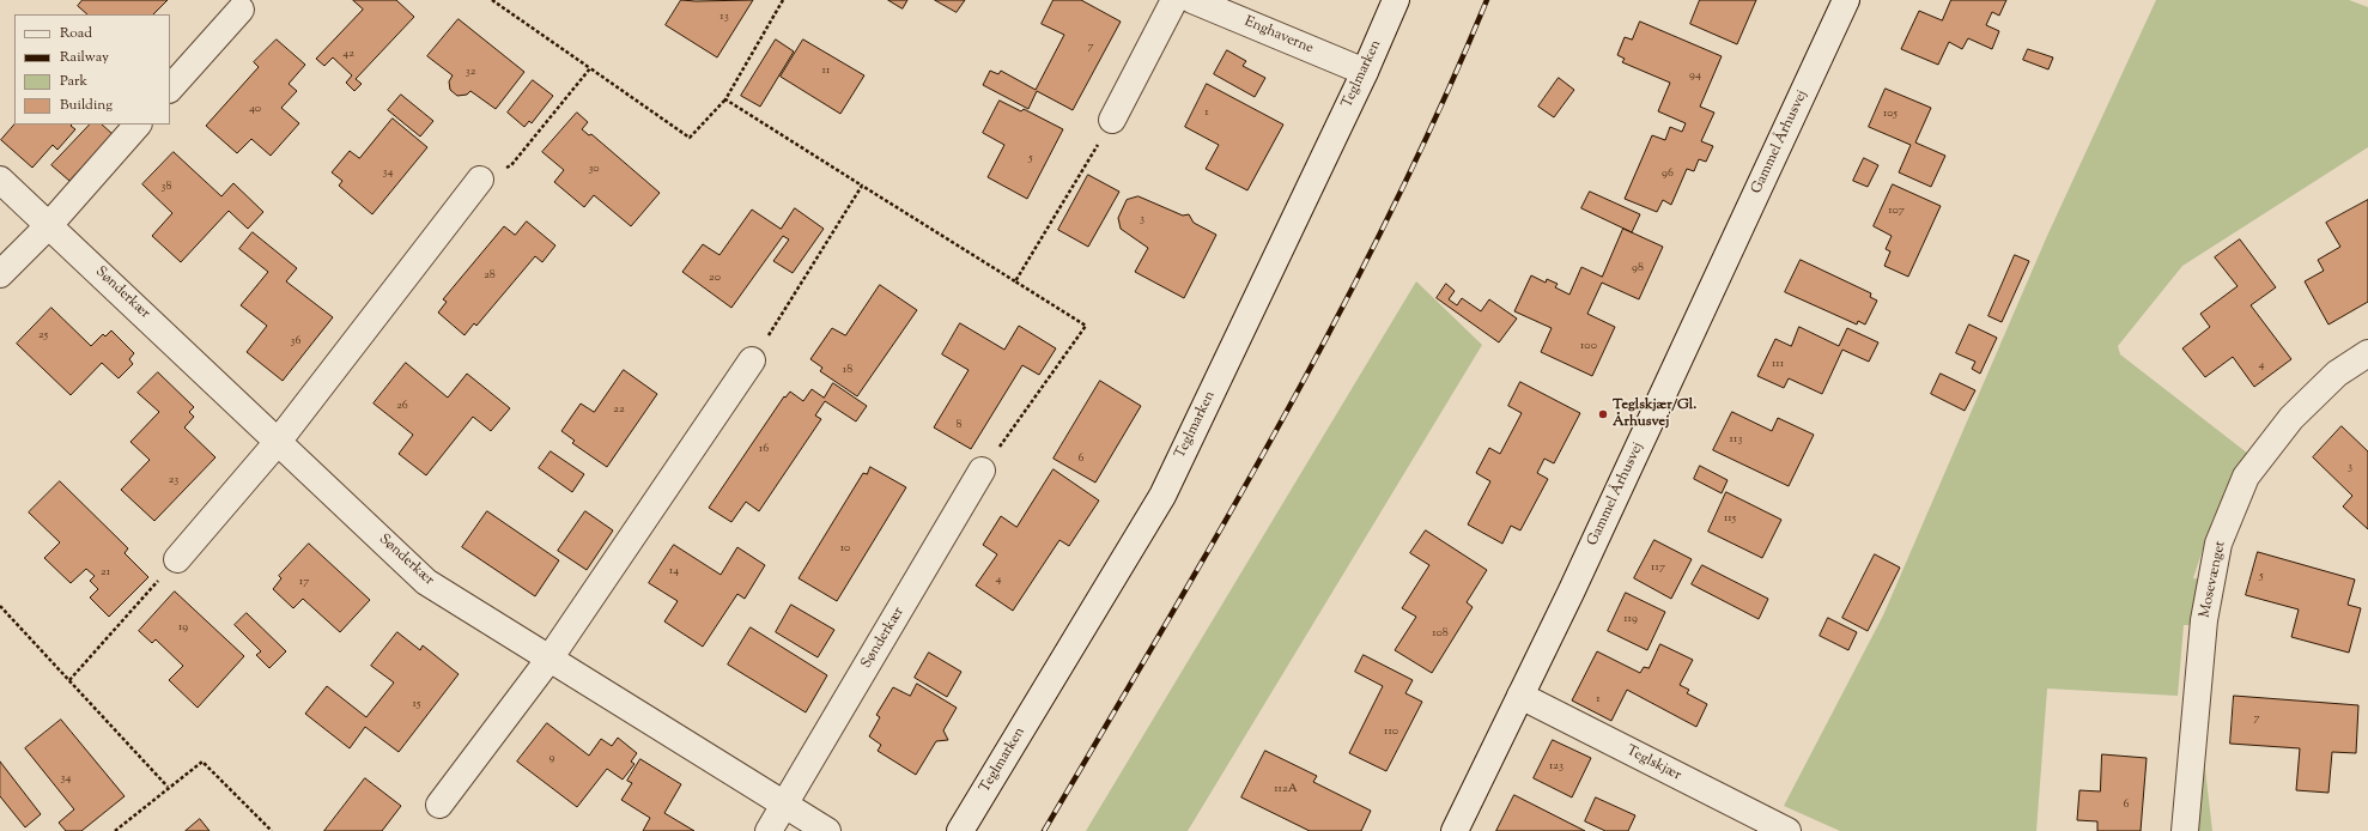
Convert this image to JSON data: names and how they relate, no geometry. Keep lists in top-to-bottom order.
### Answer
{
  "streets": {
    "street": [
      "Enghaverne",
      "Teglmarken",
      "Gammel Århusvej",
      "Sønderkær",
      "Mosevænget",
      "Teglskjær"
    ]
  },
  "crossings": [
    ["Enghaverne", "Teglmarken"],
    ["Gammel Århusvej", "Teglskjær"]
  ],
  "places": ["Teglskjær/Gl. Århusvej"],
  "house_numbers": [
    "13",
    "7",
    "42",
    "11",
    "32",
    "94",
    "40",
    "1",
    "105",
    "5",
    "30",
    "34",
    "96",
    "38",
    "107",
    "3",
    "98",
    "28",
    "20",
    "25",
    "36",
    "100",
    "111",
    "4",
    "18",
    "26",
    "22",
    "8",
    "113",
    "16",
    "6",
    "3",
    "23",
    "115",
    "10",
    "117",
    "14",
    "21",
    "5",
    "4",
    "17",
    "119",
    "19",
    "108",
    "1",
    "15",
    "7",
    "110",
    "9",
    "123",
    "34",
    "112A",
    "6"
  ],
  "legend": [
    "Road",
    "Railway",
    "Park",
    "Building"
  ]
}
